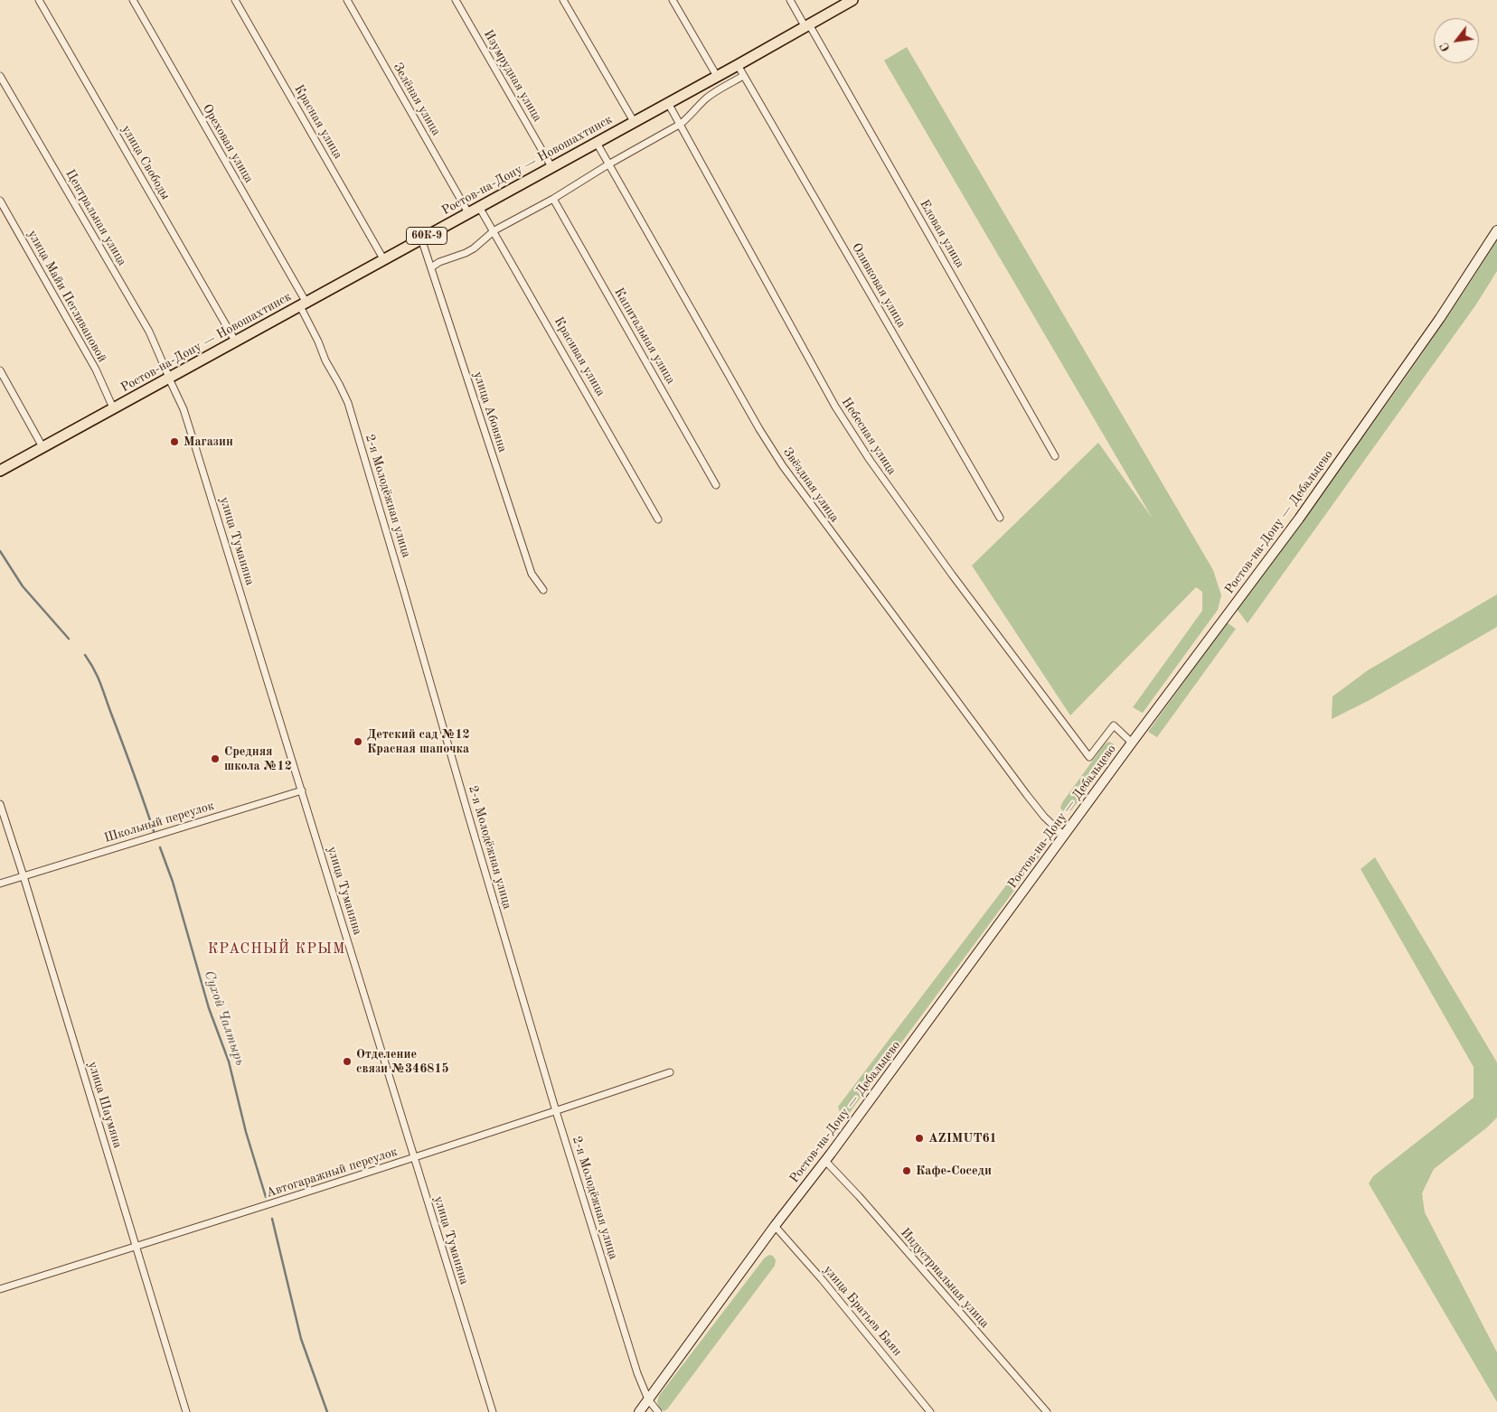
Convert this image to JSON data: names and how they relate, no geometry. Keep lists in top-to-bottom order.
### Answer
{
  "streets": {
    "main road": ["Ростов-на-Дону — Новошахтинск", "60К-9"],
    "street": [
      "Изумрудная улица",
      "Зелёная улица",
      "Красная улица",
      "Ореховая улица",
      "улица Свободы",
      "Центральная улица",
      "Еловая улица",
      "Оливковая улица",
      "улица Майи Пегливановой",
      "Капитальная улица",
      "Красивая улица",
      "улица Абовяна",
      "Небесная улица",
      "Звёздная улица",
      "2-я Молодёжная улица",
      "Ростов-на-Дону — Дебальцево",
      "улица Туманяна",
      "Школьный переулок",
      "улица Шаумяна",
      "Автогаражный переулок",
      "Индустриальная улица",
      "улица Братьев Баян"
    ]
  },
  "crossings": [
    ["Изумрудная улица", "Ростов-на-Дону — Новошахтинск"],
    ["Зелёная улица", "Ростов-на-Дону — Новошахтинск"],
    ["Красная улица", "Ростов-на-Дону — Новошахтинск"],
    ["Ореховая улица", "Ростов-на-Дону — Новошахтинск"],
    ["Ореховая улица", "2-я Молодёжная улица"],
    ["улица Свободы", "Ростов-на-Дону — Новошахтинск"],
    ["Ростов-на-Дону — Новошахтинск", "Центральная улица"],
    ["Ростов-на-Дону — Новошахтинск", "Еловая улица"],
    ["Ростов-на-Дону — Новошахтинск", "Оливковая улица"],
    ["Ростов-на-Дону — Новошахтинск", "улица Майи Пегливановой"],
    ["Ростов-на-Дону — Новошахтинск", "Красивая улица"],
    ["Ростов-на-Дону — Новошахтинск", "улица Абовяна"],
    ["Ростов-на-Дону — Новошахтинск", "Небесная улица"],
    ["Ростов-на-Дону — Новошахтинск", "Звёздная улица"],
    ["Ростов-на-Дону — Новошахтинск", "2-я Молодёжная улица"],
    ["Ростов-на-Дону — Новошахтинск", "улица Туманяна"],
    ["Центральная улица", "улица Туманяна"],
    ["Небесная улица", "Ростов-на-Дону — Дебальцево"],
    ["Звёздная улица", "Ростов-на-Дону — Дебальцево"],
    ["2-я Молодёжная улица", "Ростов-на-Дону — Дебальцево"],
    ["2-я Молодёжная улица", "Автогаражный переулок"],
    ["Ростов-на-Дону — Дебальцево", "Индустриальная улица"],
    ["Ростов-на-Дону — Дебальцево", "улица Братьев Баян"],
    ["улица Туманяна", "Школьный переулок"],
    ["улица Туманяна", "Автогаражный переулок"],
    ["Школьный переулок", "улица Шаумяна"],
    ["улица Шаумяна", "Автогаражный переулок"]
  ],
  "districts": ["КРАСНЫЙ КРЫМ"],
  "water": ["Сухой Чалтырь"],
  "places": [
    "Магазин",
    "Детский сад №12 Красная шапочка",
    "Средняя школа №12",
    "Отделение связи №346815",
    "AZIMUT61",
    "Кафе-Соседи"
  ],
  "north": "bottom left"
}
